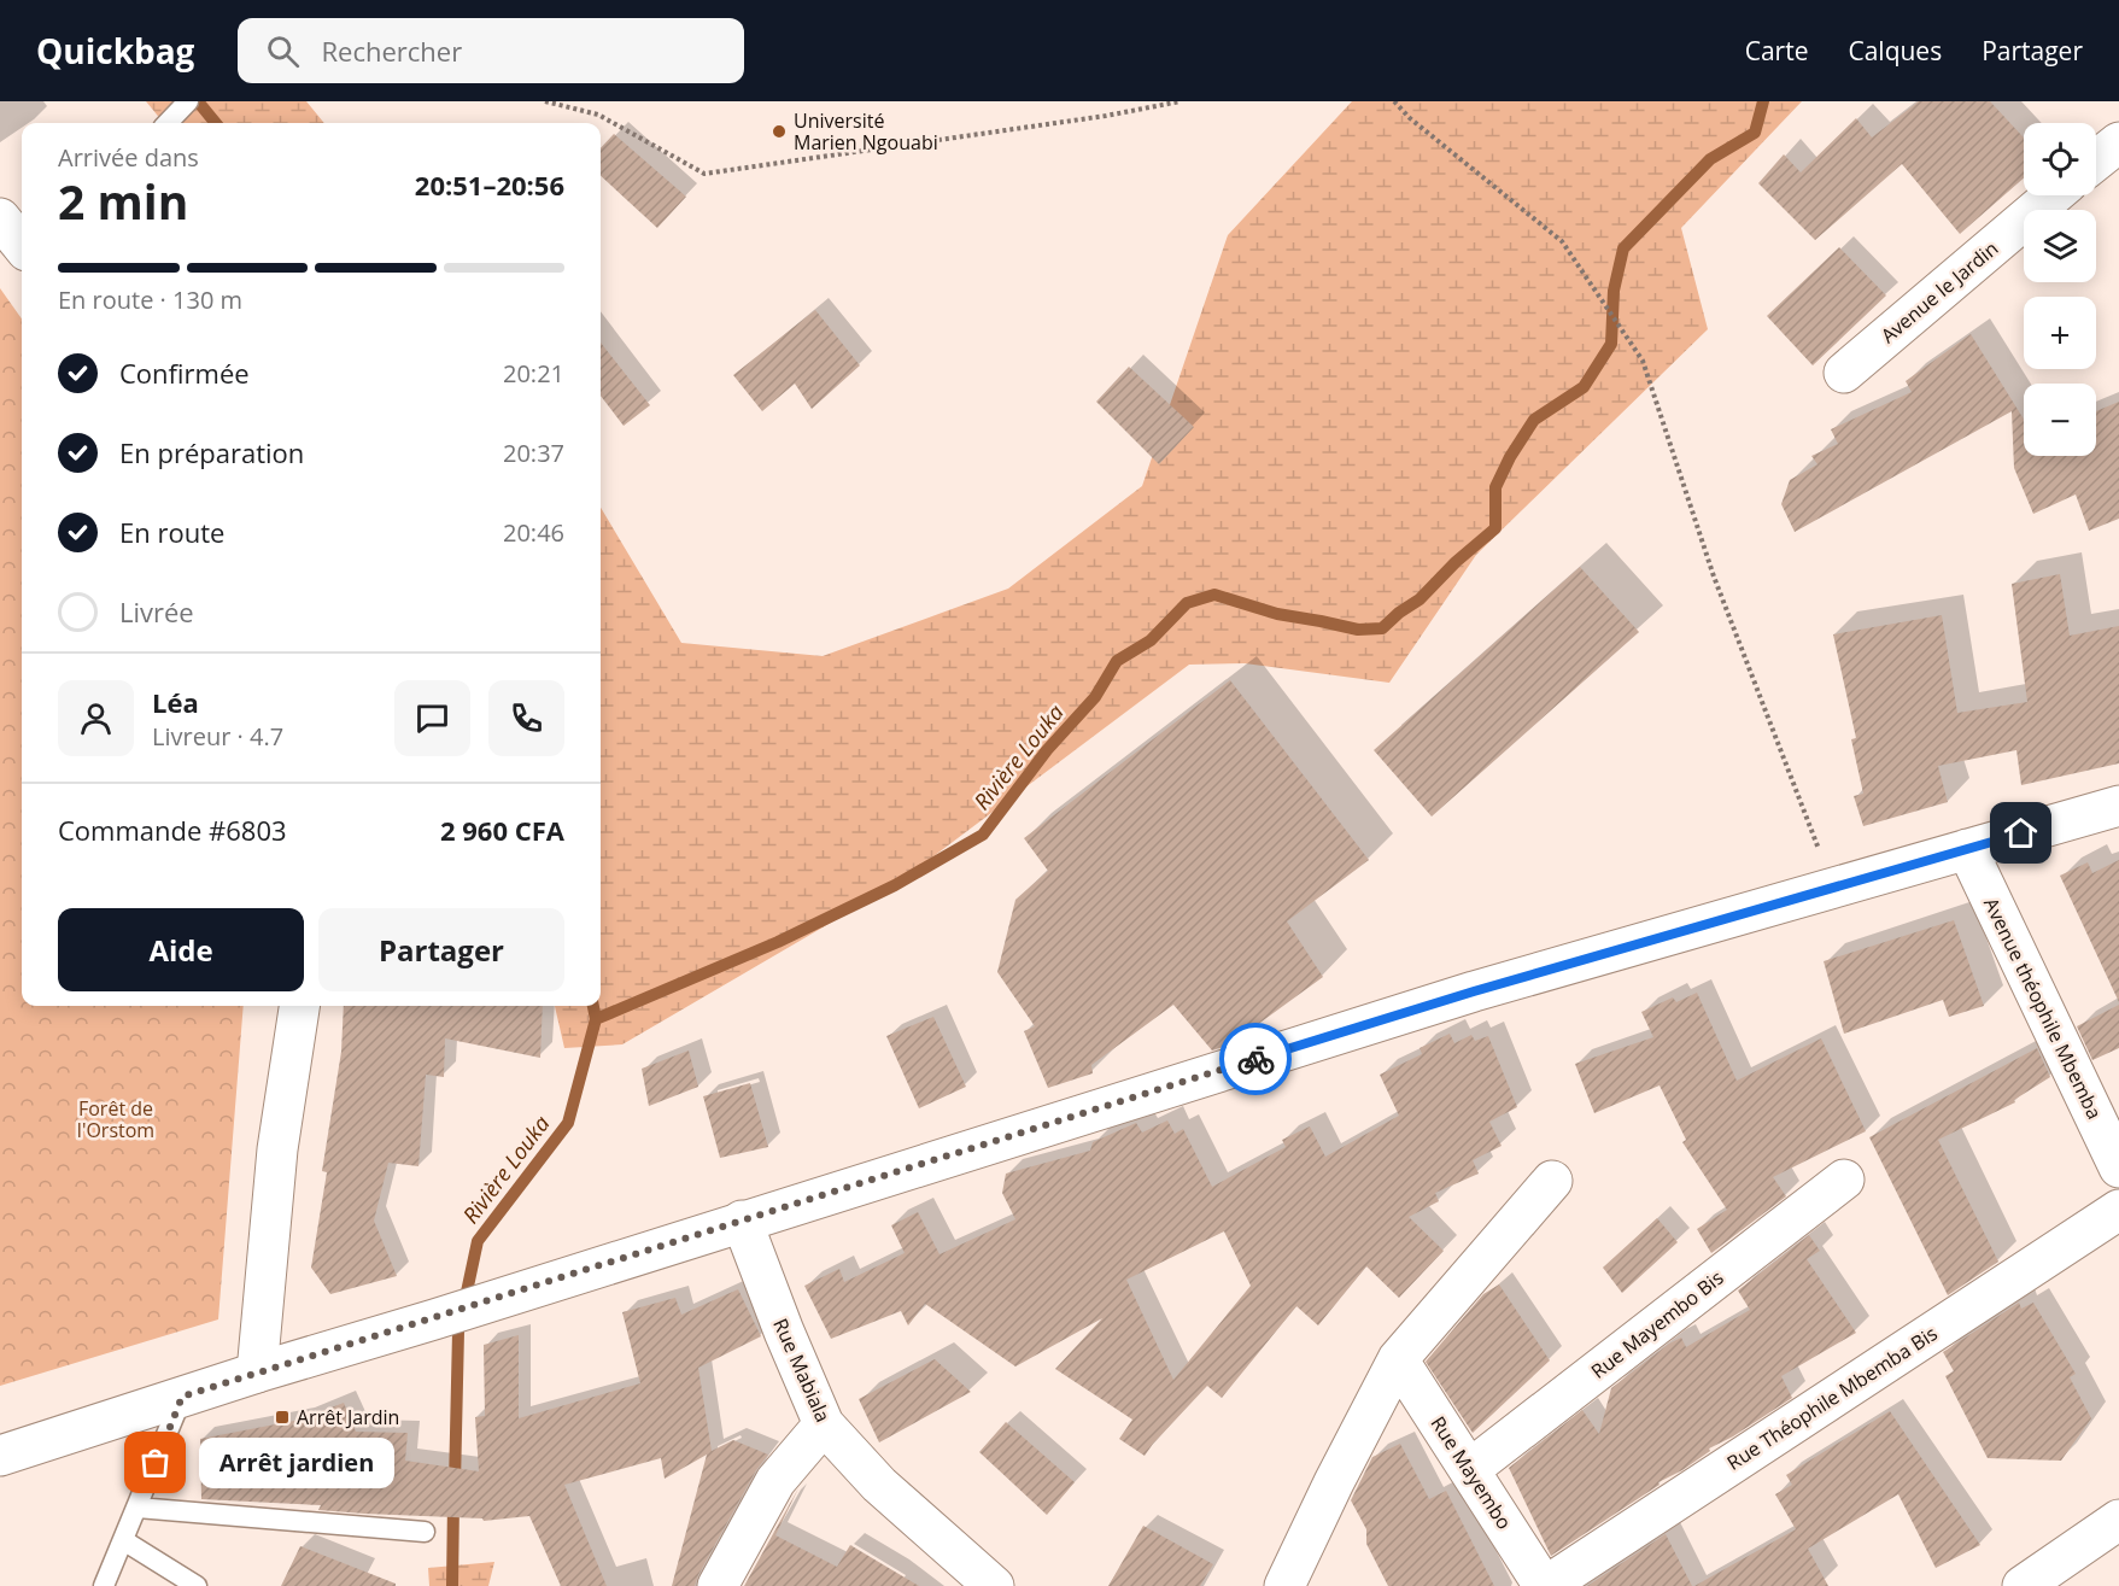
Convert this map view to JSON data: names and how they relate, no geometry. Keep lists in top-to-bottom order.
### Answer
{
  "streets": {
    "street": [
      "Avenue le Jardin",
      "Avenue théophile Mbemba",
      "Rue Mayembo Bis",
      "Rue Mabiala",
      "Rue Théophile Mbemba Bis",
      "Rue Mayembo"
    ]
  },
  "crossings": [
    ["Rue Mayembo Bis", "Rue Mayembo"],
    ["Rue Théophile Mbemba Bis", "Rue Mayembo"]
  ],
  "water": ["Rivière Louka"],
  "parks": ["Forêt de l'Orstom"],
  "places": {
    "other": ["Université Marien Ngouabi", "Arrêt jardien"],
    "transit": ["Arrêt Jardin"]
  },
  "page": {
    "header": "Quickbag",
    "search": "Rechercher",
    "nav": ["Carte", "Calques", "Partager"],
    "map_buttons": ["+", "−"],
    "heading": ["2 min", "Arrivée dans", "20:51–20:56"],
    "panel": [
      "Léa",
      "Livreur · 4.7",
      "Commande #6803",
      "2 960 CFA"
    ],
    "bar": "En route · 130 m",
    "list": [
      ["Confirmée", "20:21"],
      ["En préparation", "20:37"],
      ["En route", "20:46"],
      "Livrée"
    ],
    "buttons": ["Aide", "Partager"],
    "bubble": "Arrêt jardien"
  }
}
